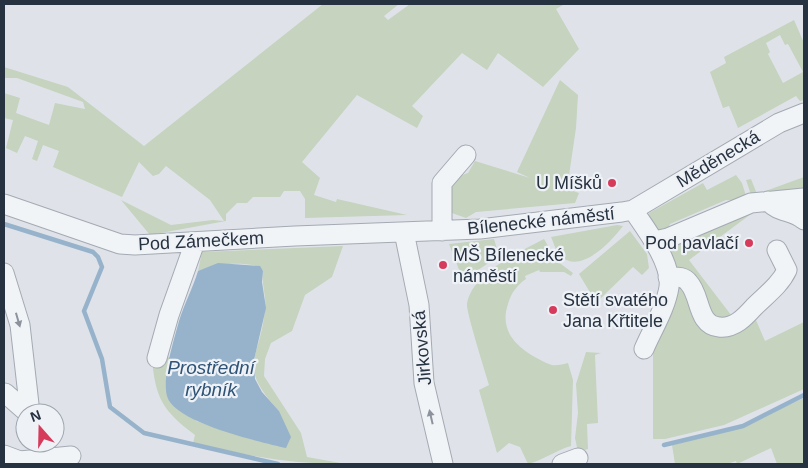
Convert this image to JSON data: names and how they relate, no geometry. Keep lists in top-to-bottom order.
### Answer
{
  "streets": {
    "street": [
      "Měděnecká",
      "Bílenecké náměstí",
      "Pod Zámečkem",
      "Jirkovská"
    ]
  },
  "crossings": [
    ["Měděnecká", "Bílenecké náměstí"],
    ["Bílenecké náměstí", "Pod Zámečkem"],
    ["Bílenecké náměstí", "Jirkovská"],
    ["Pod Zámečkem", "Jirkovská"]
  ],
  "one_way": ["Jirkovská"],
  "water": ["Prostřední rybník"],
  "places": [
    "U Míšků",
    "Pod pavlačí",
    "MŠ Bílenecké náměstí",
    "Stětí svatého Jana Křtitele"
  ],
  "north": "top"
}
